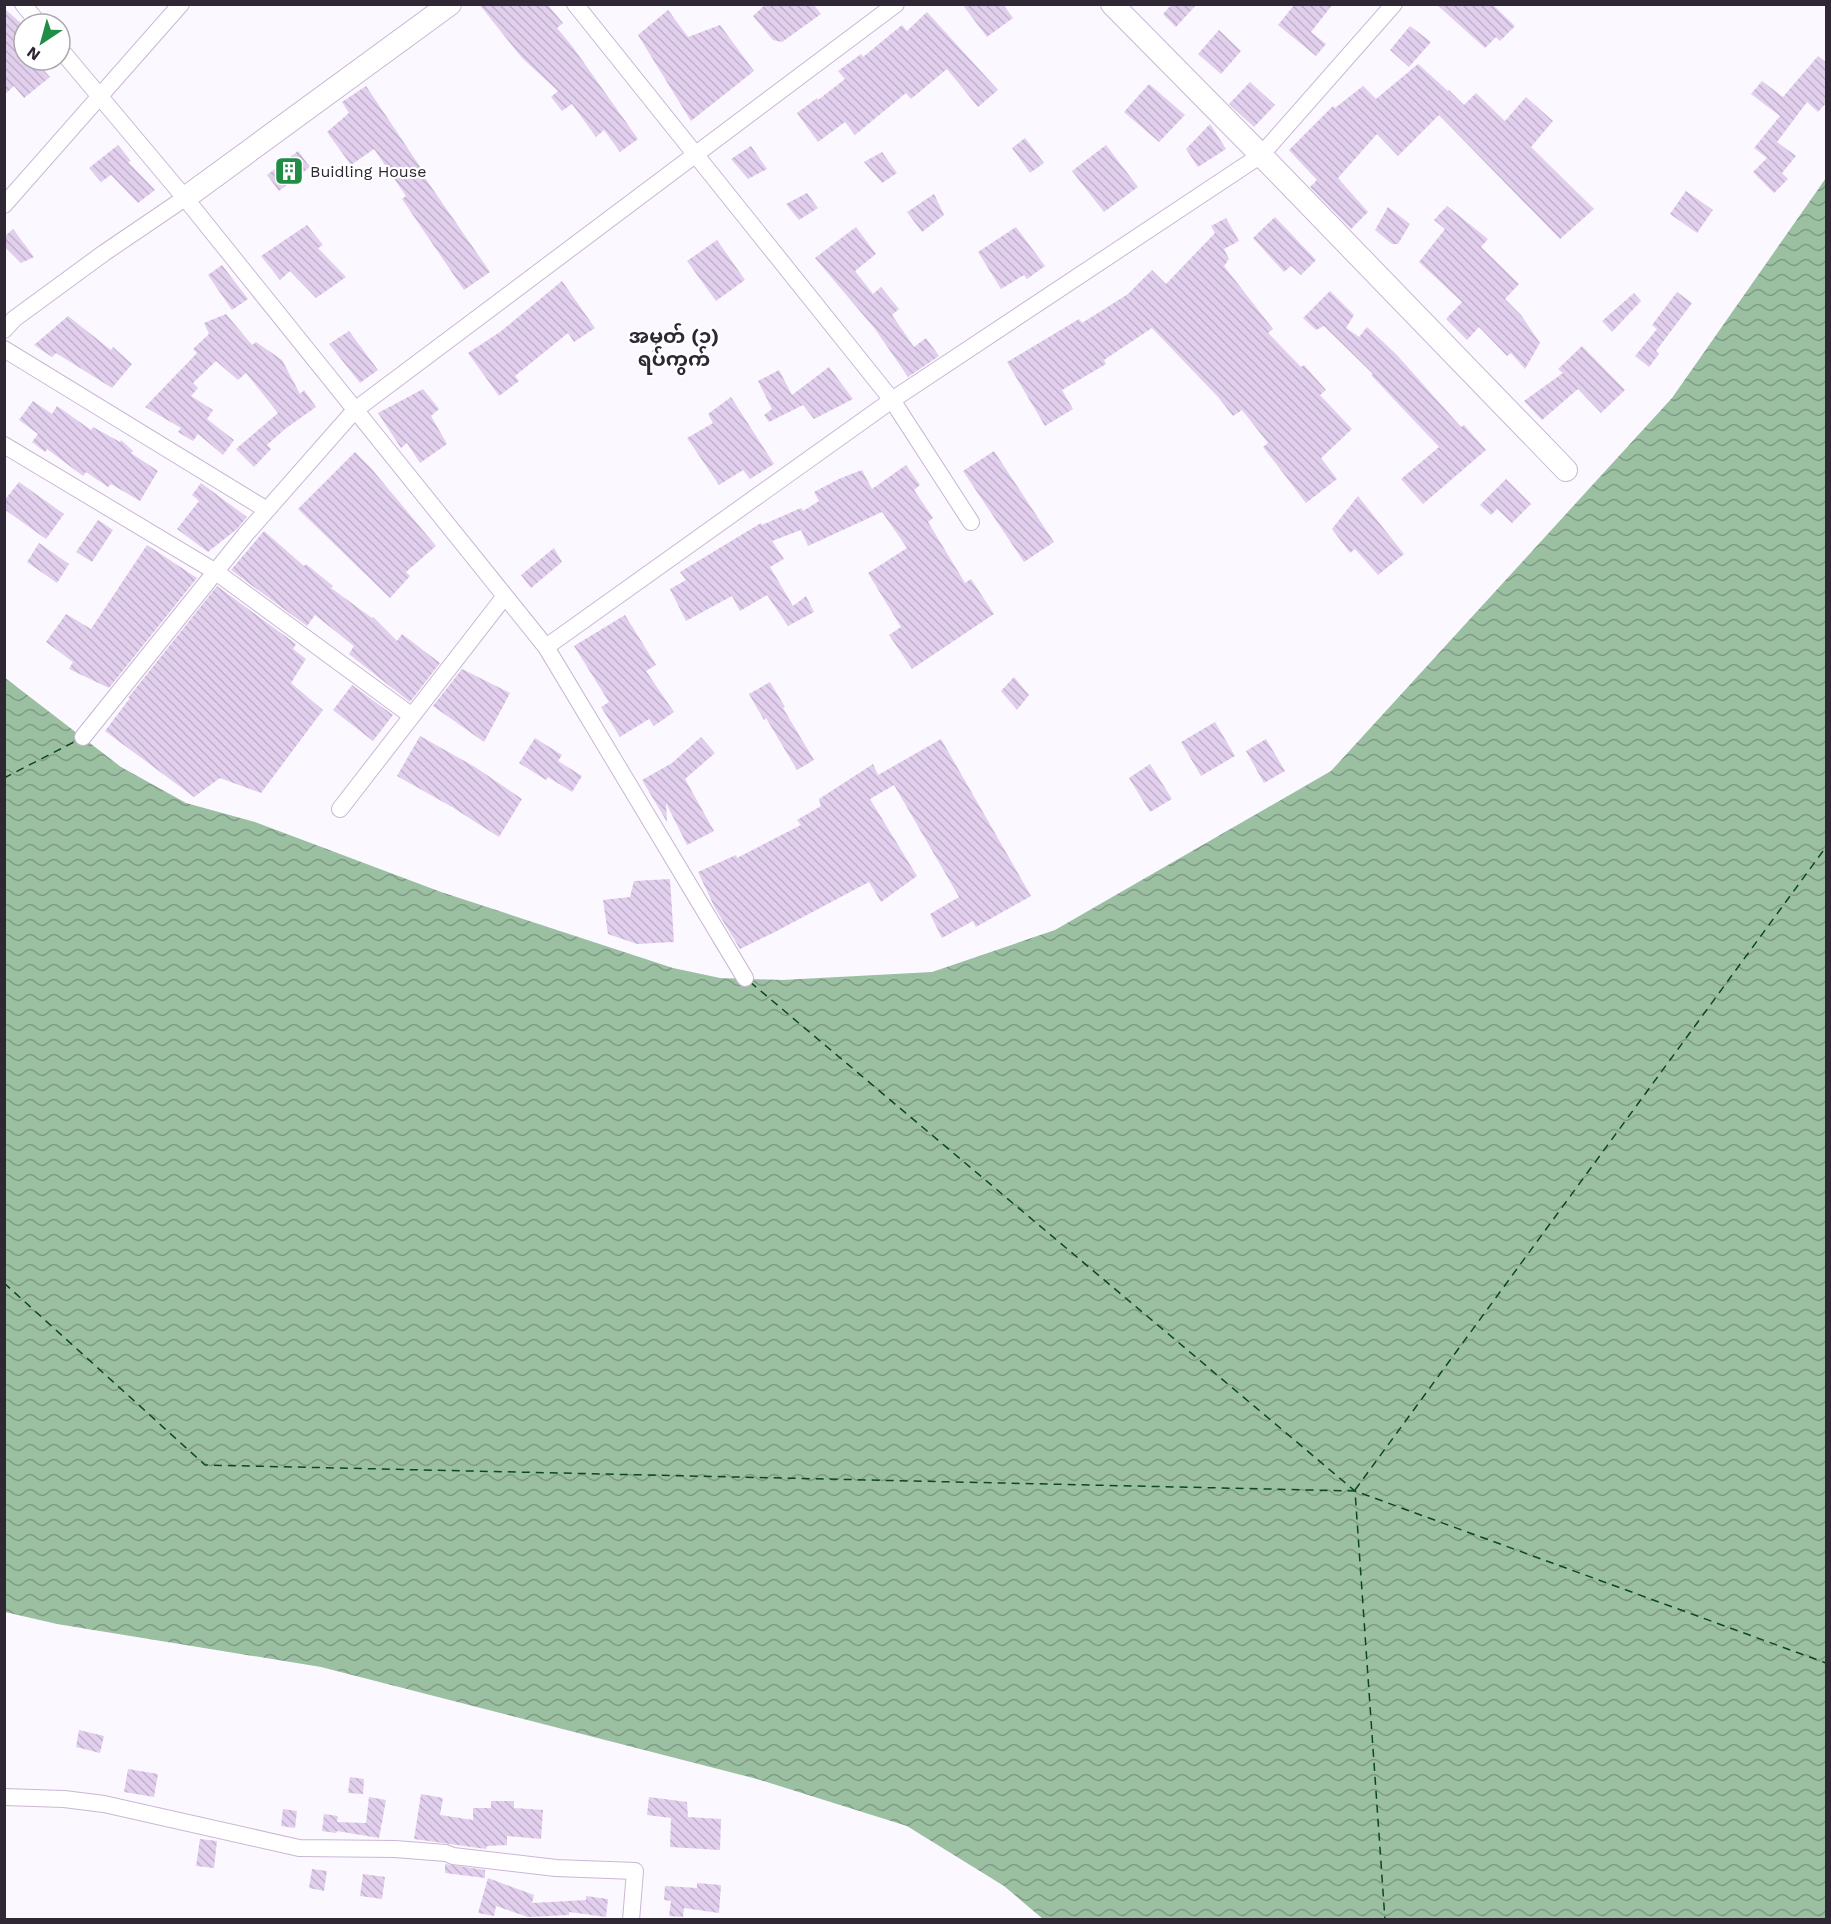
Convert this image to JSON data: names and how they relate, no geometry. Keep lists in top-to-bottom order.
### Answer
{
  "districts": ["အမှတ် (၁) ရပ်ကွက်"],
  "places": {
    "building": ["Buidling House"]
  },
  "north": "bottom left"
}
